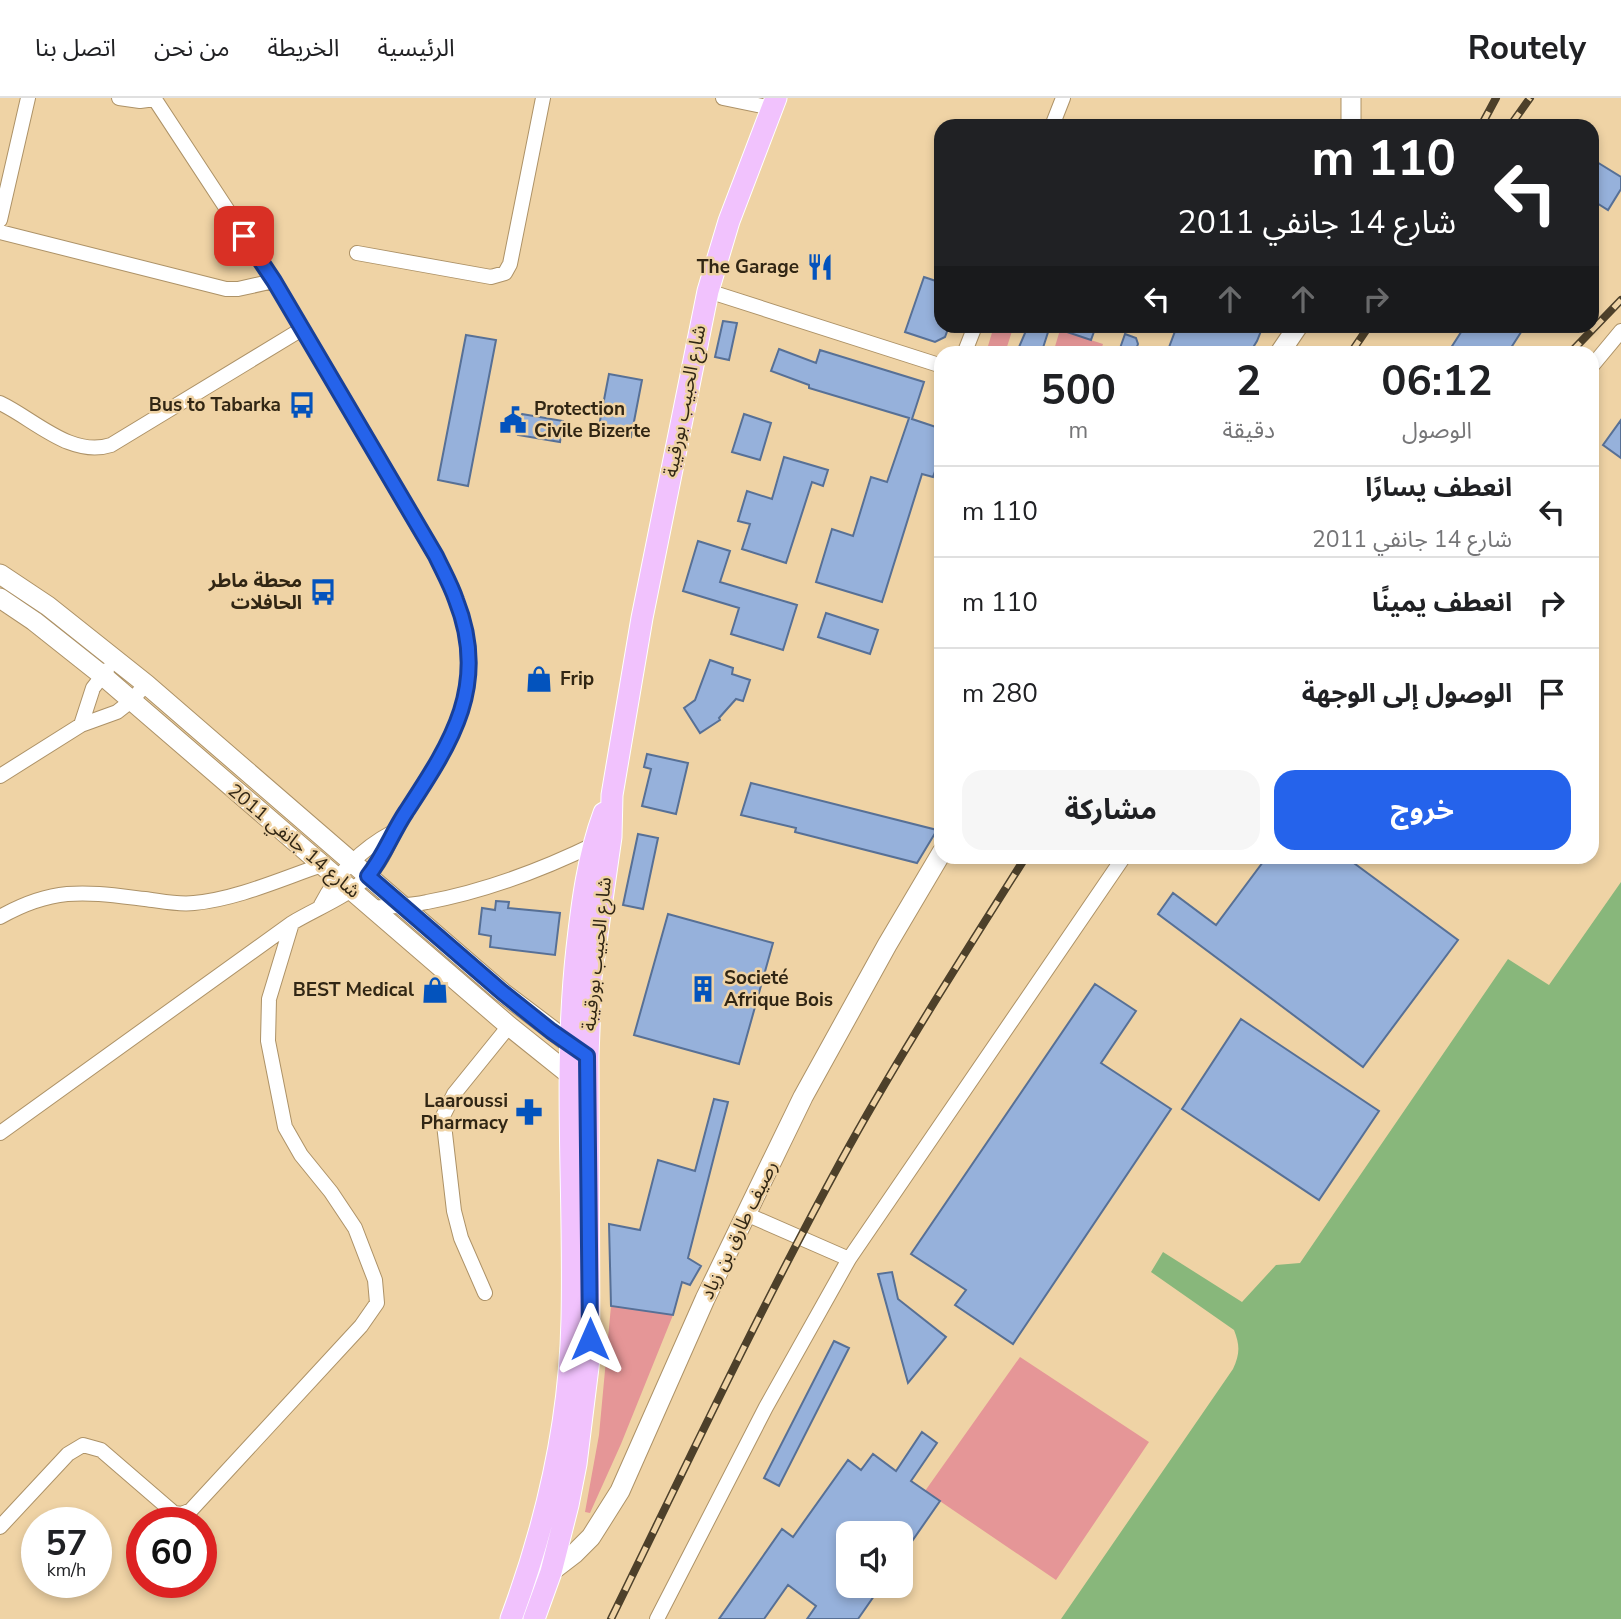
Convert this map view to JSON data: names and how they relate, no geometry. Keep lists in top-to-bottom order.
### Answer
{
  "streets": {
    "main road": ["شارع الحبيب بورقيبة", "شارع 14 جانفي 2011", "رصيف طارق بن زياد"]
  },
  "crossings": [
    ["شارع الحبيب بورقيبة", "شارع 14 جانفي 2011"],
    ["شارع الحبيب بورقيبة", "رصيف طارق بن زياد"]
  ],
  "places": {
    "restaurant": ["The Garage"],
    "bus stop": ["Bus to Tabarka", "محطة ماطر الحافلات"],
    "public building": ["Protection Civile Bizerte"],
    "shop": ["Frip", "BEST Medical"],
    "building": ["Societé Afrique Bois"],
    "pharmacy": ["Laaroussi Pharmacy"]
  },
  "page": {
    "header": "Routely",
    "nav": [
      "الرئيسية",
      "الخريطة",
      "من نحن",
      "اتصل بنا"
    ],
    "turn": ["110 m", "شارع 14 جانفي 2011"],
    "eta": [
      "06:12",
      "الوصول",
      "2",
      "دقيقة",
      "500",
      "m"
    ],
    "list": [
      {
        "name": "انعطف يسارًا",
        "note": "شارع 14 جانفي 2011",
        "value": "110 m"
      },
      {
        "name": "انعطف يمينًا",
        "value": "110 m"
      },
      {
        "name": "الوصول إلى الوجهة",
        "value": "280 m"
      }
    ],
    "buttons": ["خروج", "مشاركة"],
    "speed": "57 km/h",
    "limit": "60"
  }
}
